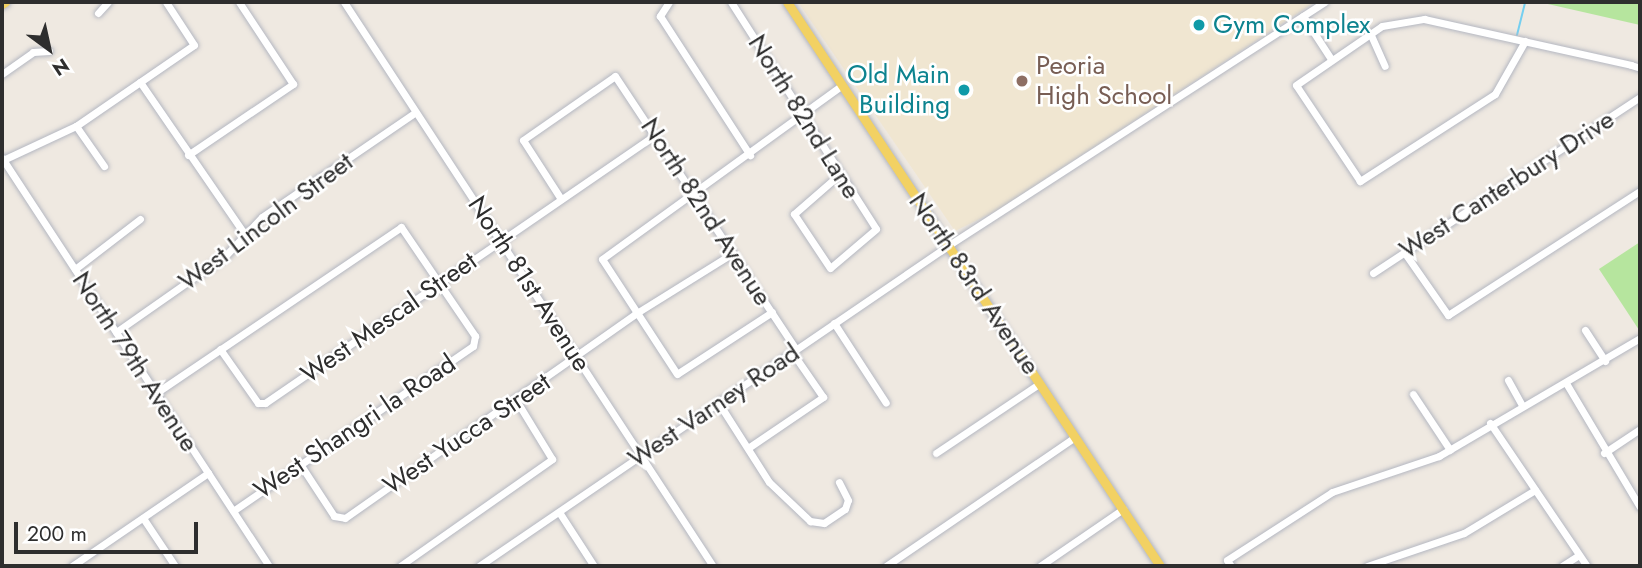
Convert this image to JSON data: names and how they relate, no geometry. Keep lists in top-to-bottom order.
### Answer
{
  "streets": {
    "main road": ["North 83rd Avenue"],
    "street": [
      "North 82nd Lane",
      "West Canterbury Drive",
      "North 82nd Avenue",
      "West Lincoln Street",
      "North 81st Avenue",
      "West Mescal Street",
      "North 79th Avenue",
      "West Varney Road",
      "West Shangri la Road",
      "West Yucca Street"
    ]
  },
  "crossings": [
    ["North 82nd Avenue", "West Mescal Street"],
    ["North 82nd Avenue", "West Varney Road"],
    ["North 82nd Avenue", "West Yucca Street"],
    ["West Lincoln Street", "North 81st Avenue"],
    ["West Lincoln Street", "North 79th Avenue"],
    ["North 81st Avenue", "West Mescal Street"],
    ["North 81st Avenue", "West Varney Road"],
    ["North 81st Avenue", "West Yucca Street"],
    ["North 83rd Avenue", "West Varney Road"],
    ["West Mescal Street", "West Shangri la Road"],
    ["North 79th Avenue", "West Shangri la Road"],
    ["West Shangri la Road", "West Yucca Street"]
  ],
  "places": ["Gym Complex", "Peoria High School", "Old Main Building"],
  "scale_bar": "200 m",
  "north": "bottom right"
}
